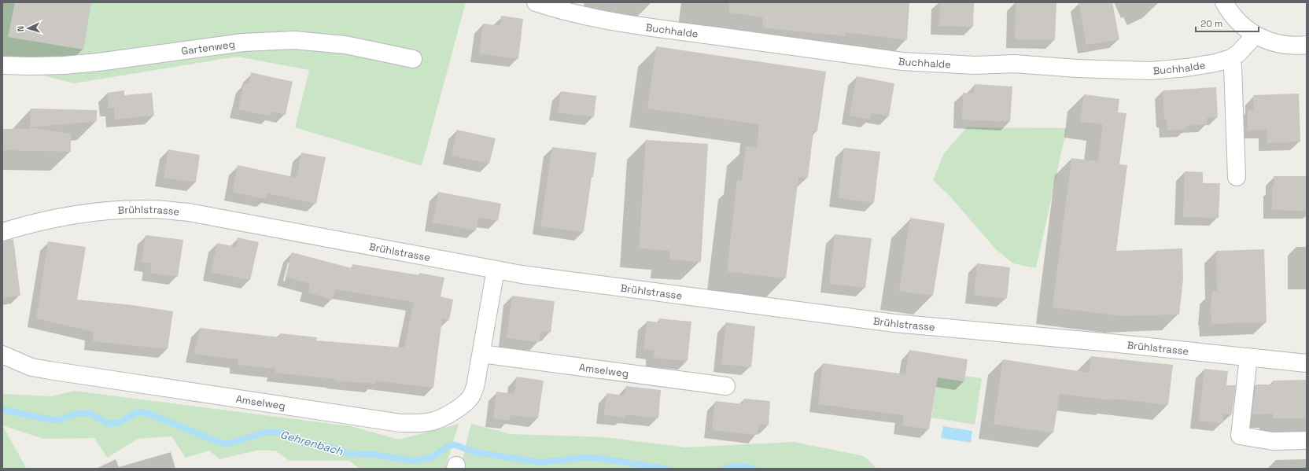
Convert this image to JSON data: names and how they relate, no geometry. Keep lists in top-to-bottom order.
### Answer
{
  "streets": {
    "street": [
      "Buchhalde",
      "Gartenweg",
      "Brühlstrasse",
      "Amselweg"
    ]
  },
  "crossings": [
    ["Brühlstrasse", "Amselweg"]
  ],
  "water": ["Gehrenbach"],
  "scale_bar": "20 m",
  "north": "left"
}
